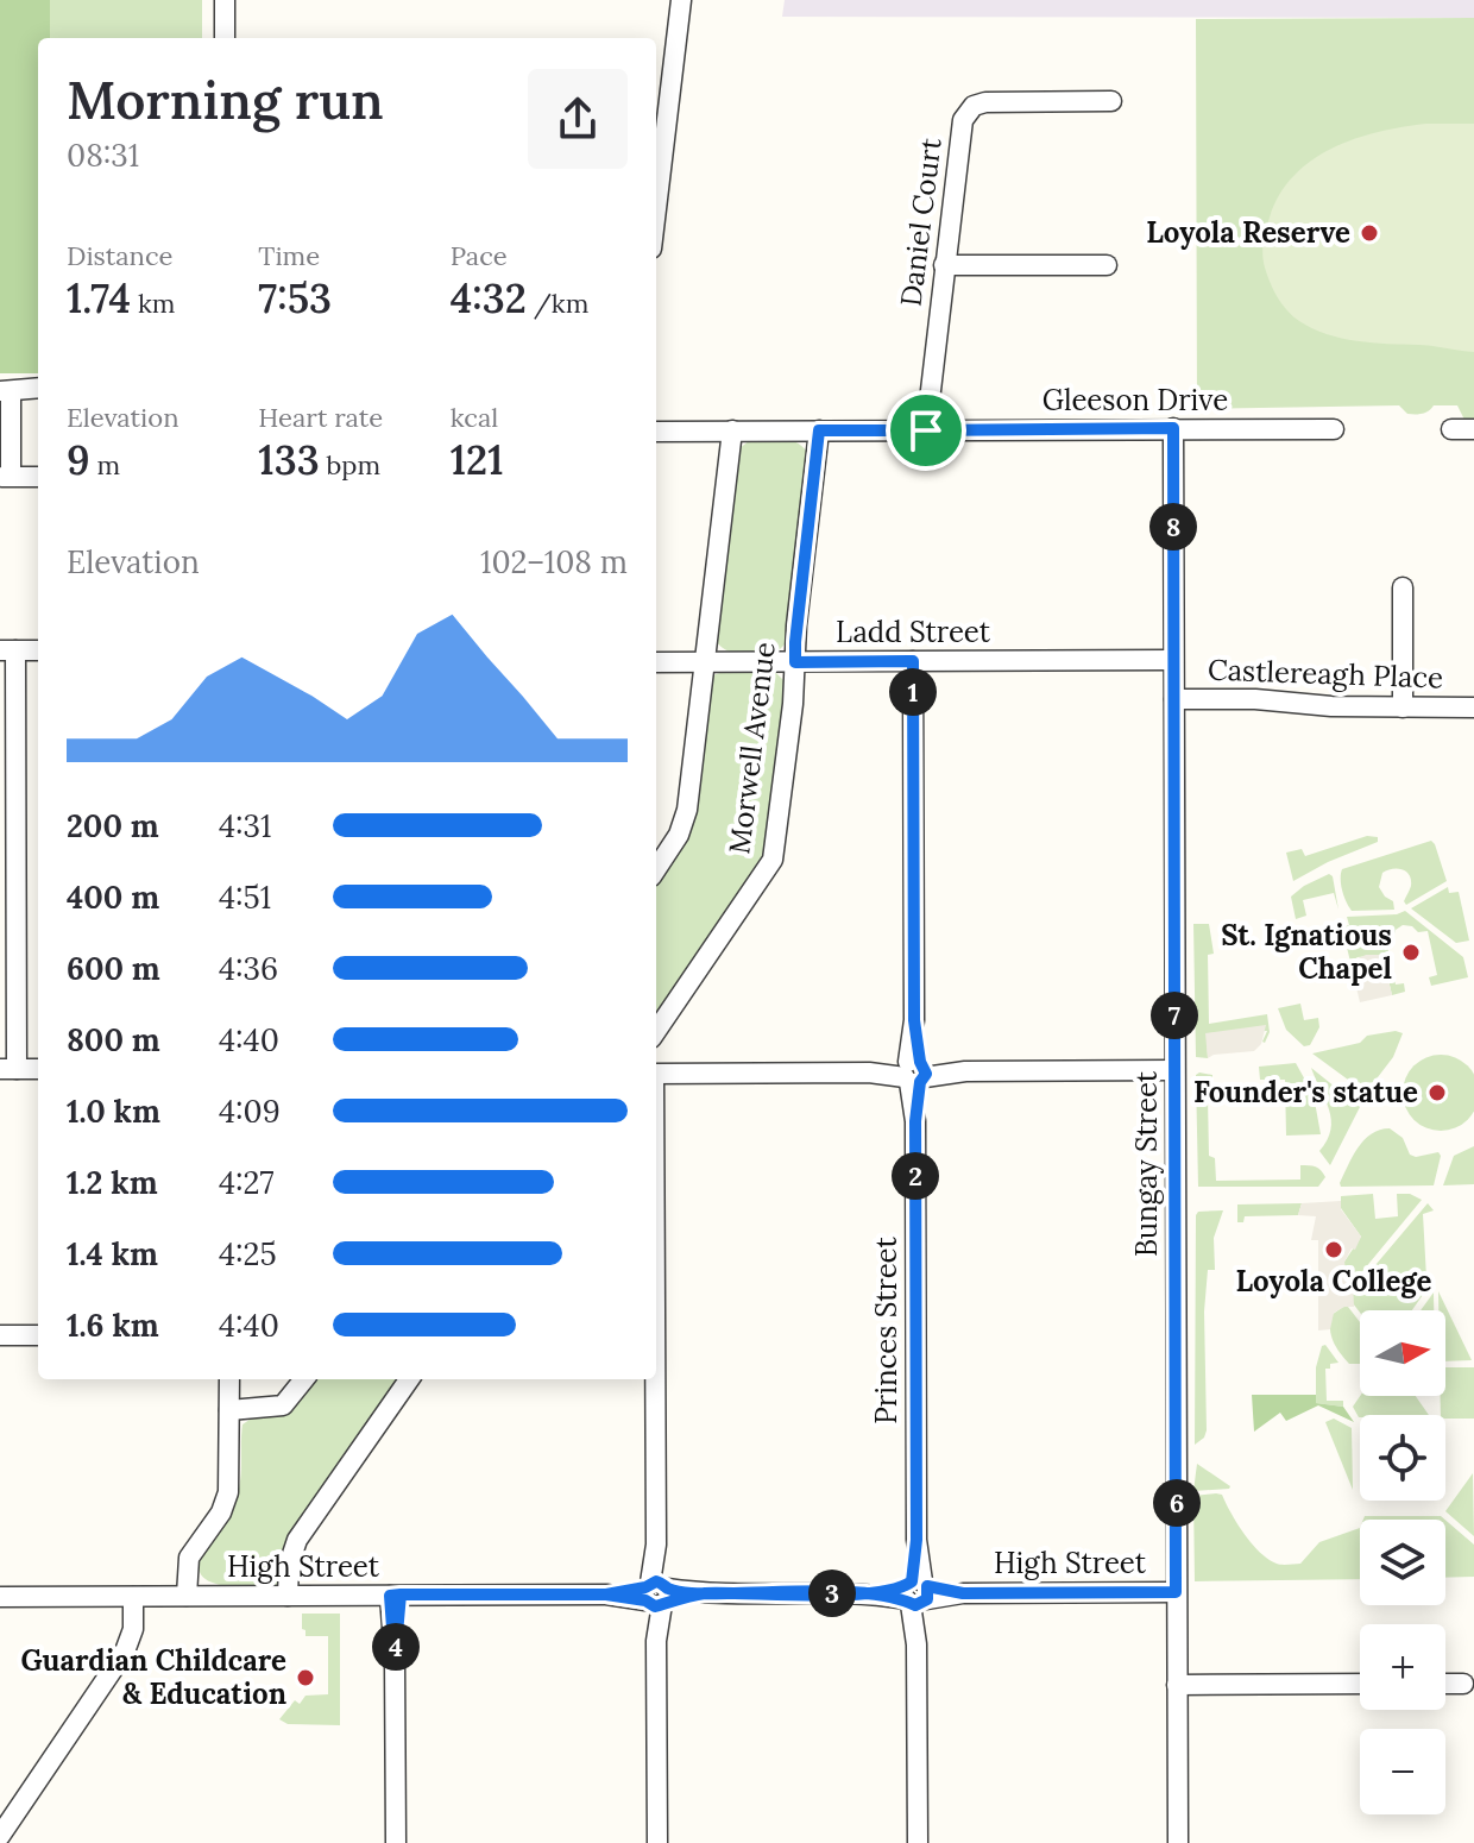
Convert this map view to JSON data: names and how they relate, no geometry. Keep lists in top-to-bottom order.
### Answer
{
  "streets": {
    "street": [
      "Daniel Court",
      "Gleeson Drive",
      "Ladd Street",
      "Castlereagh Place",
      "Morwell Avenue",
      "Bungay Street",
      "Princes Street",
      "High Street"
    ]
  },
  "crossings": [
    ["Daniel Court", "Gleeson Drive"],
    ["Gleeson Drive", "Morwell Avenue"],
    ["Gleeson Drive", "Bungay Street"],
    ["Ladd Street", "Morwell Avenue"],
    ["Ladd Street", "Bungay Street"],
    ["Ladd Street", "Princes Street"],
    ["Castlereagh Place", "Bungay Street"],
    ["Bungay Street", "High Street"],
    ["Princes Street", "High Street"]
  ],
  "places": [
    "Loyola Reserve",
    "St. Ignatious Chapel",
    "Founder's statue",
    "Loyola College",
    "Guardian Childcare & Education"
  ],
  "north": "right",
  "page": {
    "heading": ["Morning run", "08:31"],
    "stats": [
      ["Distance", "1.74 km"],
      ["Time", "7:53"],
      ["Pace", "4:32 /km"],
      ["Elevation", "9 m"],
      ["Heart rate", "133 bpm"],
      ["kcal", "121"]
    ],
    "pins": [
      "8",
      "1",
      "7",
      "2",
      "6",
      "3",
      "4"
    ],
    "chart": ["Elevation", "102–108 m"],
    "list": [
      {
        "name": "200 m",
        "note": "4:31"
      },
      {
        "name": "400 m",
        "note": "4:51"
      },
      {
        "name": "600 m",
        "note": "4:36"
      },
      {
        "name": "800 m",
        "note": "4:40"
      },
      {
        "name": "1.0 km",
        "note": "4:09"
      },
      {
        "name": "1.2 km",
        "note": "4:27"
      },
      {
        "name": "1.4 km",
        "note": "4:25"
      },
      {
        "name": "1.6 km",
        "note": "4:40"
      }
    ],
    "map_buttons": ["+", "−"]
  }
}
